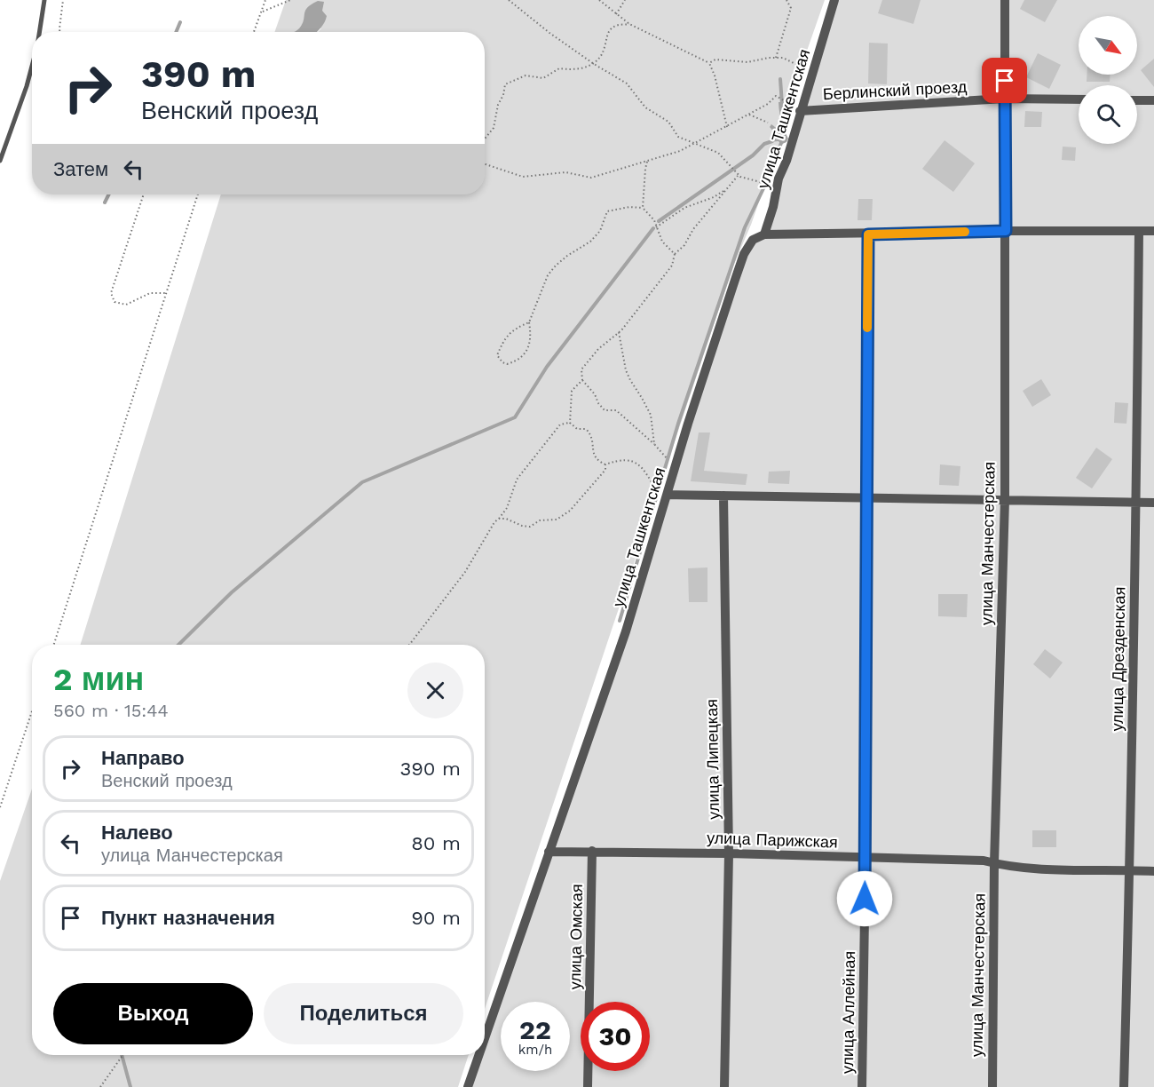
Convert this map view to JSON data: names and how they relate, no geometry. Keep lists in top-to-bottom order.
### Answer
{
  "streets": {
    "street": [
      "Берлинский проезд",
      "улица Ташкентская",
      "улица Манчестерская",
      "улица Дрезденская",
      "улица Липецкая",
      "улица Парижская",
      "улица Омская",
      "улица Аллейная"
    ]
  },
  "crossings": [
    ["Берлинский проезд", "улица Ташкентская"],
    ["Берлинский проезд", "улица Манчестерская"],
    ["улица Ташкентская", "улица Парижская"],
    ["улица Манчестерская", "улица Парижская"],
    ["улица Дрезденская", "улица Парижская"],
    ["улица Липецкая", "улица Парижская"],
    ["улица Парижская", "улица Омская"],
    ["улица Парижская", "улица Аллейная"]
  ],
  "north": "bottom right",
  "page": {
    "turn": ["390 m", "Венский проезд"],
    "then": "Затем",
    "heading": ["2 мин", "560 m · 15:44"],
    "list": [
      {
        "name": "Направо",
        "note": "Венский проезд",
        "value": "390 m"
      },
      {
        "name": "Налево",
        "note": "улица Манчестерская",
        "value": "80 m"
      },
      {
        "name": "Пункт назначения",
        "value": "90 m"
      }
    ],
    "buttons": ["Выход", "Поделиться"],
    "speed": "22 km/h",
    "limit": "30"
  }
}
